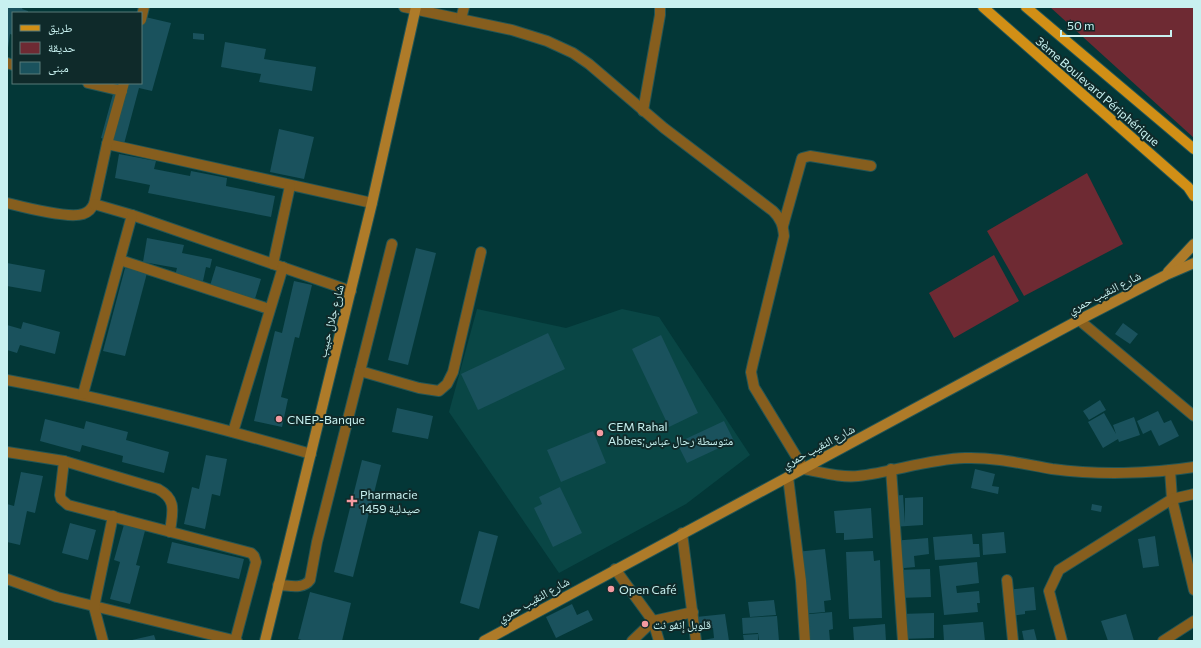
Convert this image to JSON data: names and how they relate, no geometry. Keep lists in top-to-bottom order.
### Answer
{
  "streets": {
    "main road": ["3ème Boulevard Périphérique", "شارع النقيب حمري", "شارع جلال حبيب"]
  },
  "places": {
    "other": [
      "CNEP-Banque",
      "CEM Rahal Abbes;متوسطة رحال عباس",
      "Open Café",
      "قلوبل إنفو نت"
    ],
    "health": ["Pharmacie 1459 صيدلية"]
  },
  "legend": ["طريق", "حديقة", "مبنى"],
  "scale_bar": "50 m"
}
